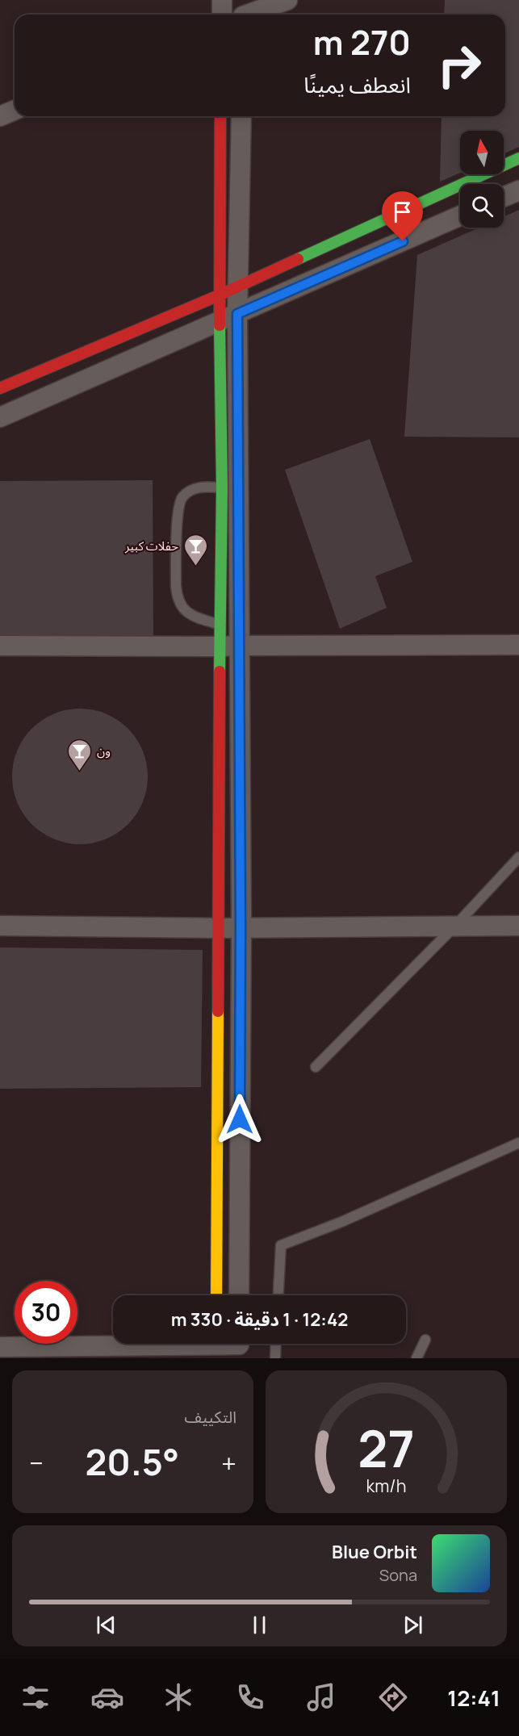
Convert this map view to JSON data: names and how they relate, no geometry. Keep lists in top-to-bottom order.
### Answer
{
  "places": {
    "bar": ["حفلات کبیر", "ون"]
  },
  "north": "top",
  "page": {
    "turn": ["270 m", "انعطف يمينًا"],
    "limit": "30",
    "trip": "12:42 · 1 دقيقة · 330 m",
    "tile": "التكييف",
    "heat": ["−", "20.5°", "+"],
    "song": ["Blue Orbit", "Sona"],
    "tabs": "12:41",
    "gauge": ["27", "km/h"]
  }
}
